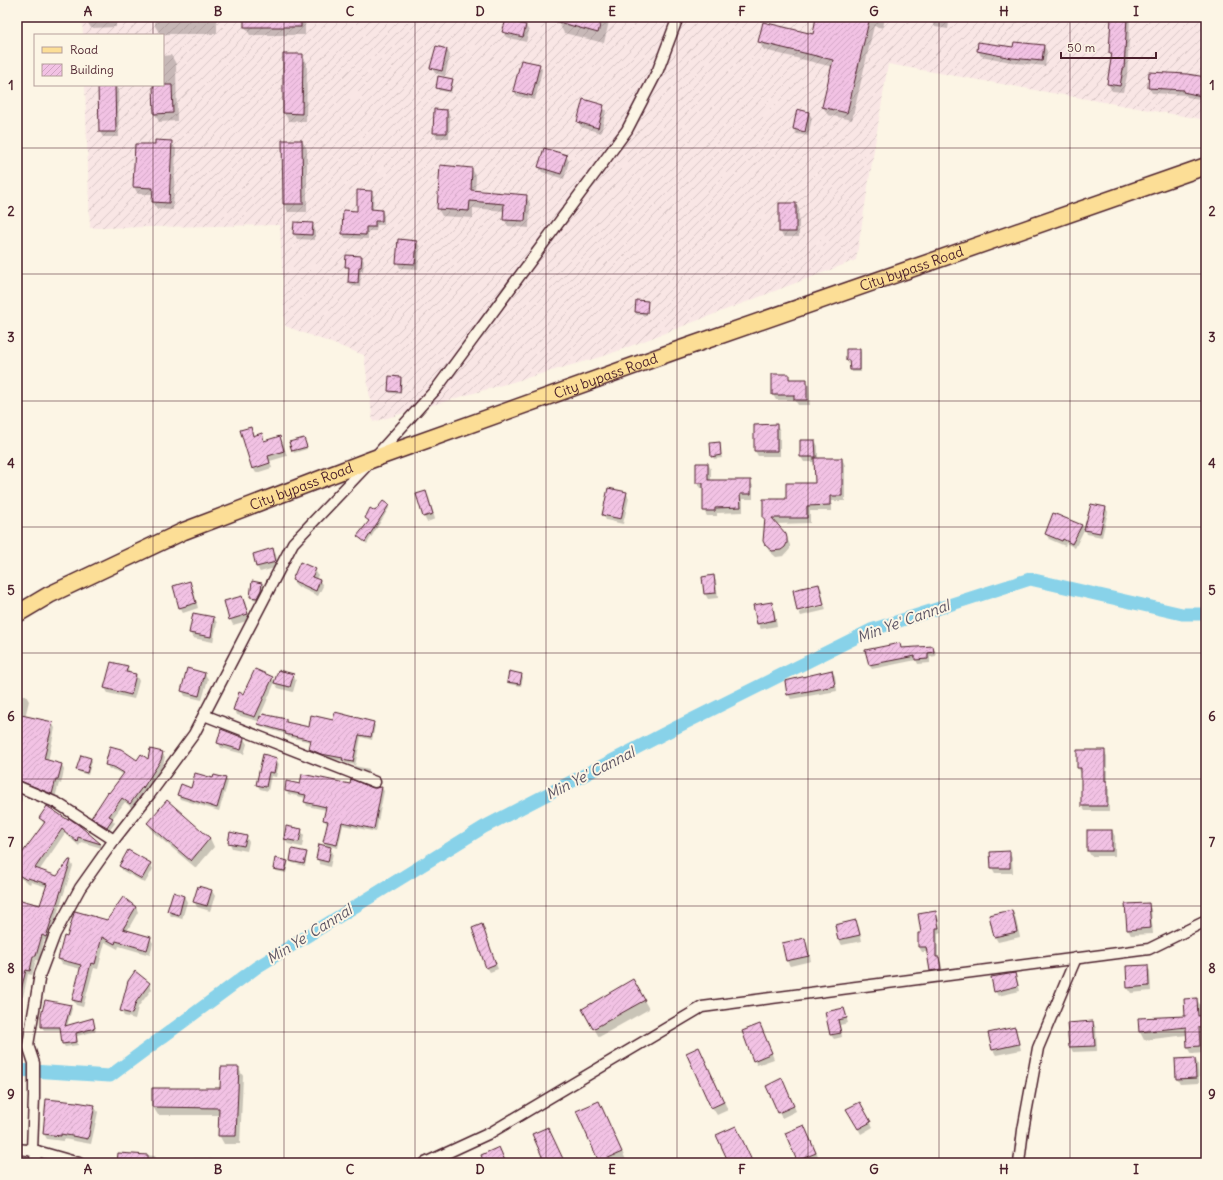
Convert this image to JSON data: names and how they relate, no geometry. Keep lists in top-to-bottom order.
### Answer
{
  "streets": {
    "main road": ["City bypass Road"]
  },
  "water": ["Min Ye' Cannal"],
  "legend": ["Road", "Building"],
  "scale_bar": "50 m",
  "grid": {
    "columns": [
      "A",
      "B",
      "C",
      "D",
      "E",
      "F",
      "G",
      "H",
      "I"
    ],
    "rows": [
      "1",
      "2",
      "3",
      "4",
      "5",
      "6",
      "7",
      "8",
      "9"
    ]
  }
}
